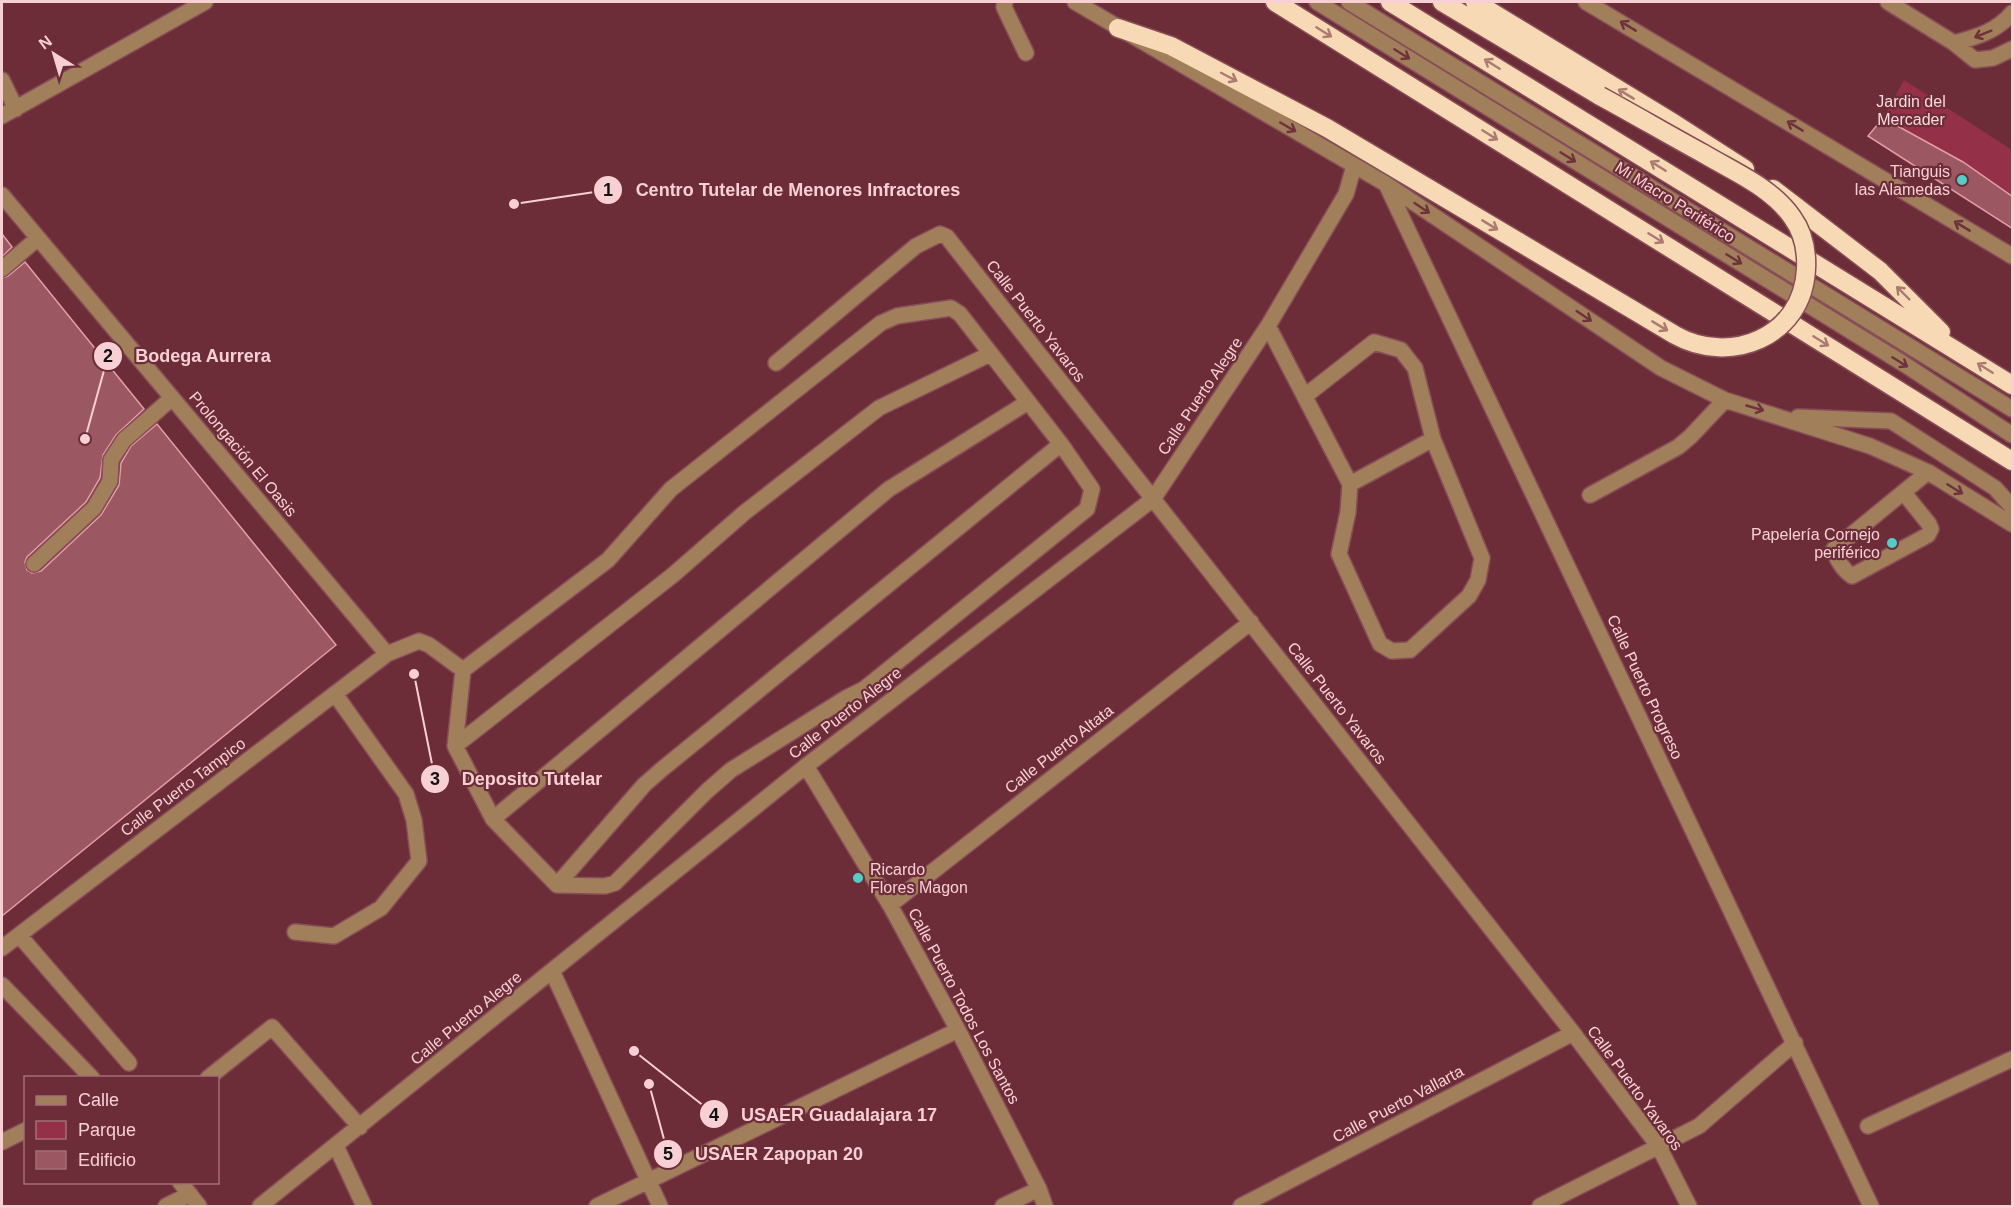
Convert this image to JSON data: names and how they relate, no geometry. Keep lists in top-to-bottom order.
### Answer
{
  "streets": {
    "street": [
      "Mi Macro Periférico",
      "Calle Puerto Yavaros",
      "Calle Puerto Alegre",
      "Prolongación El Oasis",
      "Calle Puerto Progreso",
      "Calle Puerto Altata",
      "Calle Puerto Tampico",
      "Calle Puerto Todos Los Santos",
      "Calle Puerto Vallarta"
    ]
  },
  "crossings": [
    ["Calle Puerto Yavaros", "Calle Puerto Alegre"],
    ["Calle Puerto Yavaros", "Calle Puerto Altata"],
    ["Calle Puerto Yavaros", "Calle Puerto Vallarta"],
    ["Calle Puerto Alegre", "Calle Puerto Todos Los Santos"],
    ["Prolongación El Oasis", "Calle Puerto Tampico"],
    ["Calle Puerto Altata", "Calle Puerto Todos Los Santos"]
  ],
  "parks": ["Jardin del Mercader"],
  "places": [
    "Tianguis las Alamedas",
    "Centro Tutelar de Menores Infractores",
    "Bodega Aurrera",
    "Papelería Cornejo periférico",
    "Deposito Tutelar",
    "Ricardo Flores Magon",
    "USAER Guadalajara 17",
    "USAER Zapopan 20"
  ],
  "legend": ["Calle", "Parque", "Edificio"],
  "north": "top left"
}
